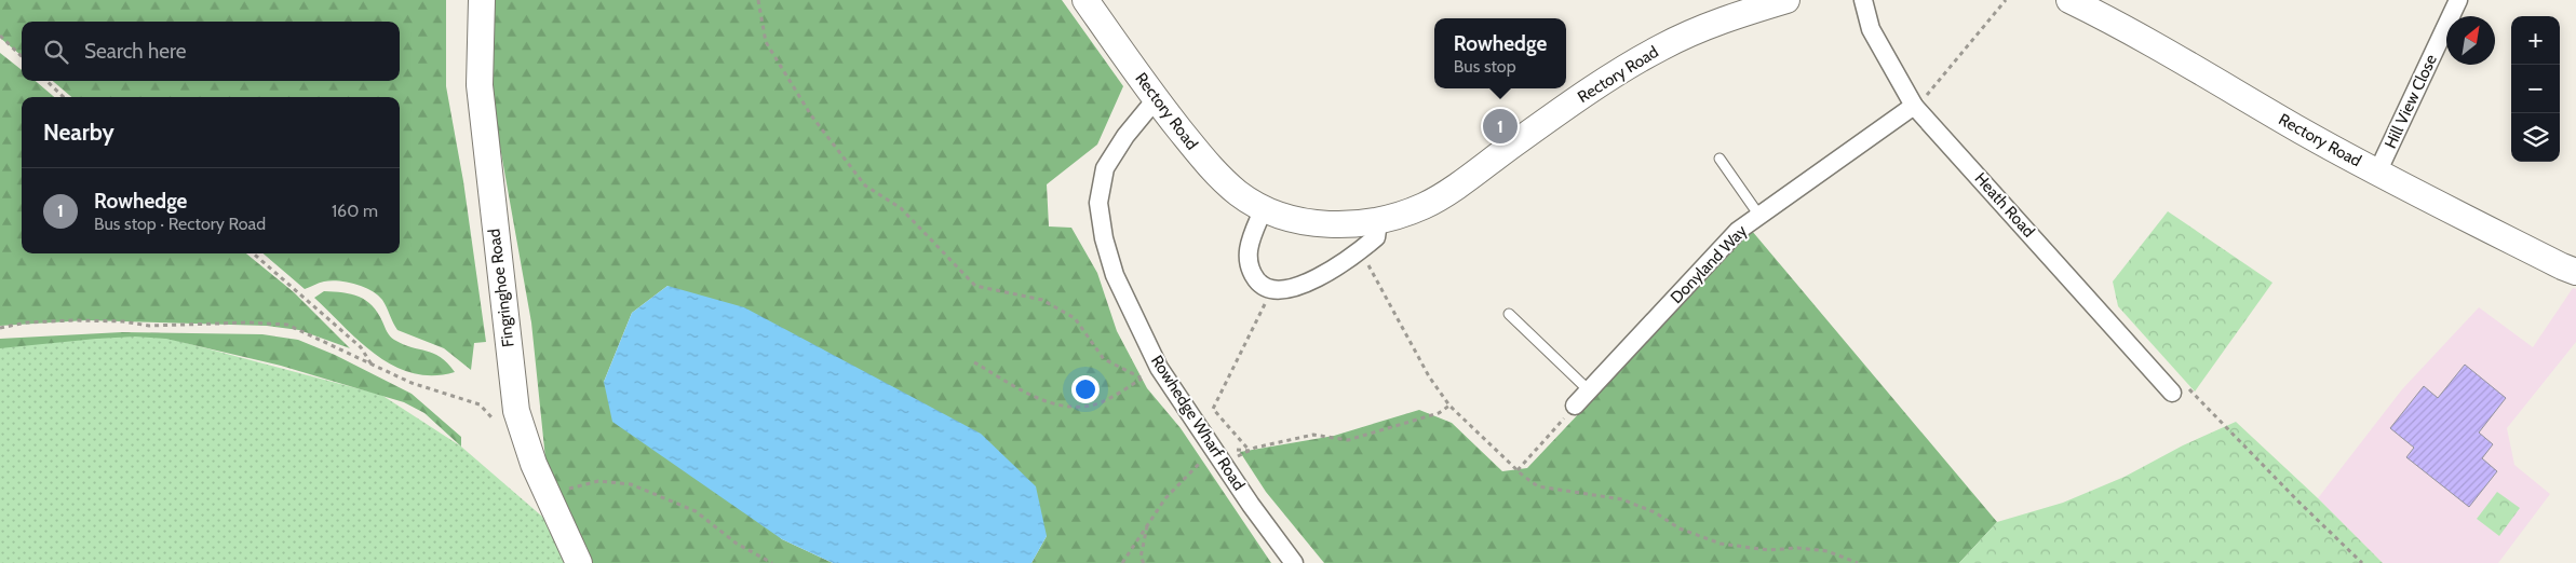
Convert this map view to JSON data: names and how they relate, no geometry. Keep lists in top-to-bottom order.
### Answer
{
  "streets": {
    "street": [
      "Rectory Road",
      "Hill View Close",
      "Heath Road",
      "Donyland Way",
      "Fingringhoe Road",
      "Rowhedge Wharf Road"
    ]
  },
  "crossings": [
    ["Rectory Road", "Hill View Close"],
    ["Rectory Road", "Rowhedge Wharf Road"],
    ["Heath Road", "Donyland Way"]
  ],
  "north": "top right",
  "page": {
    "map_buttons": ["+", "−"],
    "popup": ["Rowhedge", "Bus stop"],
    "search": "Search here",
    "heading": "Nearby",
    "pins": "1",
    "list": [
      {
        "mark": "1",
        "name": "Rowhedge",
        "note": "Bus stop · Rectory Road",
        "value": "160 m"
      }
    ]
  }
}
